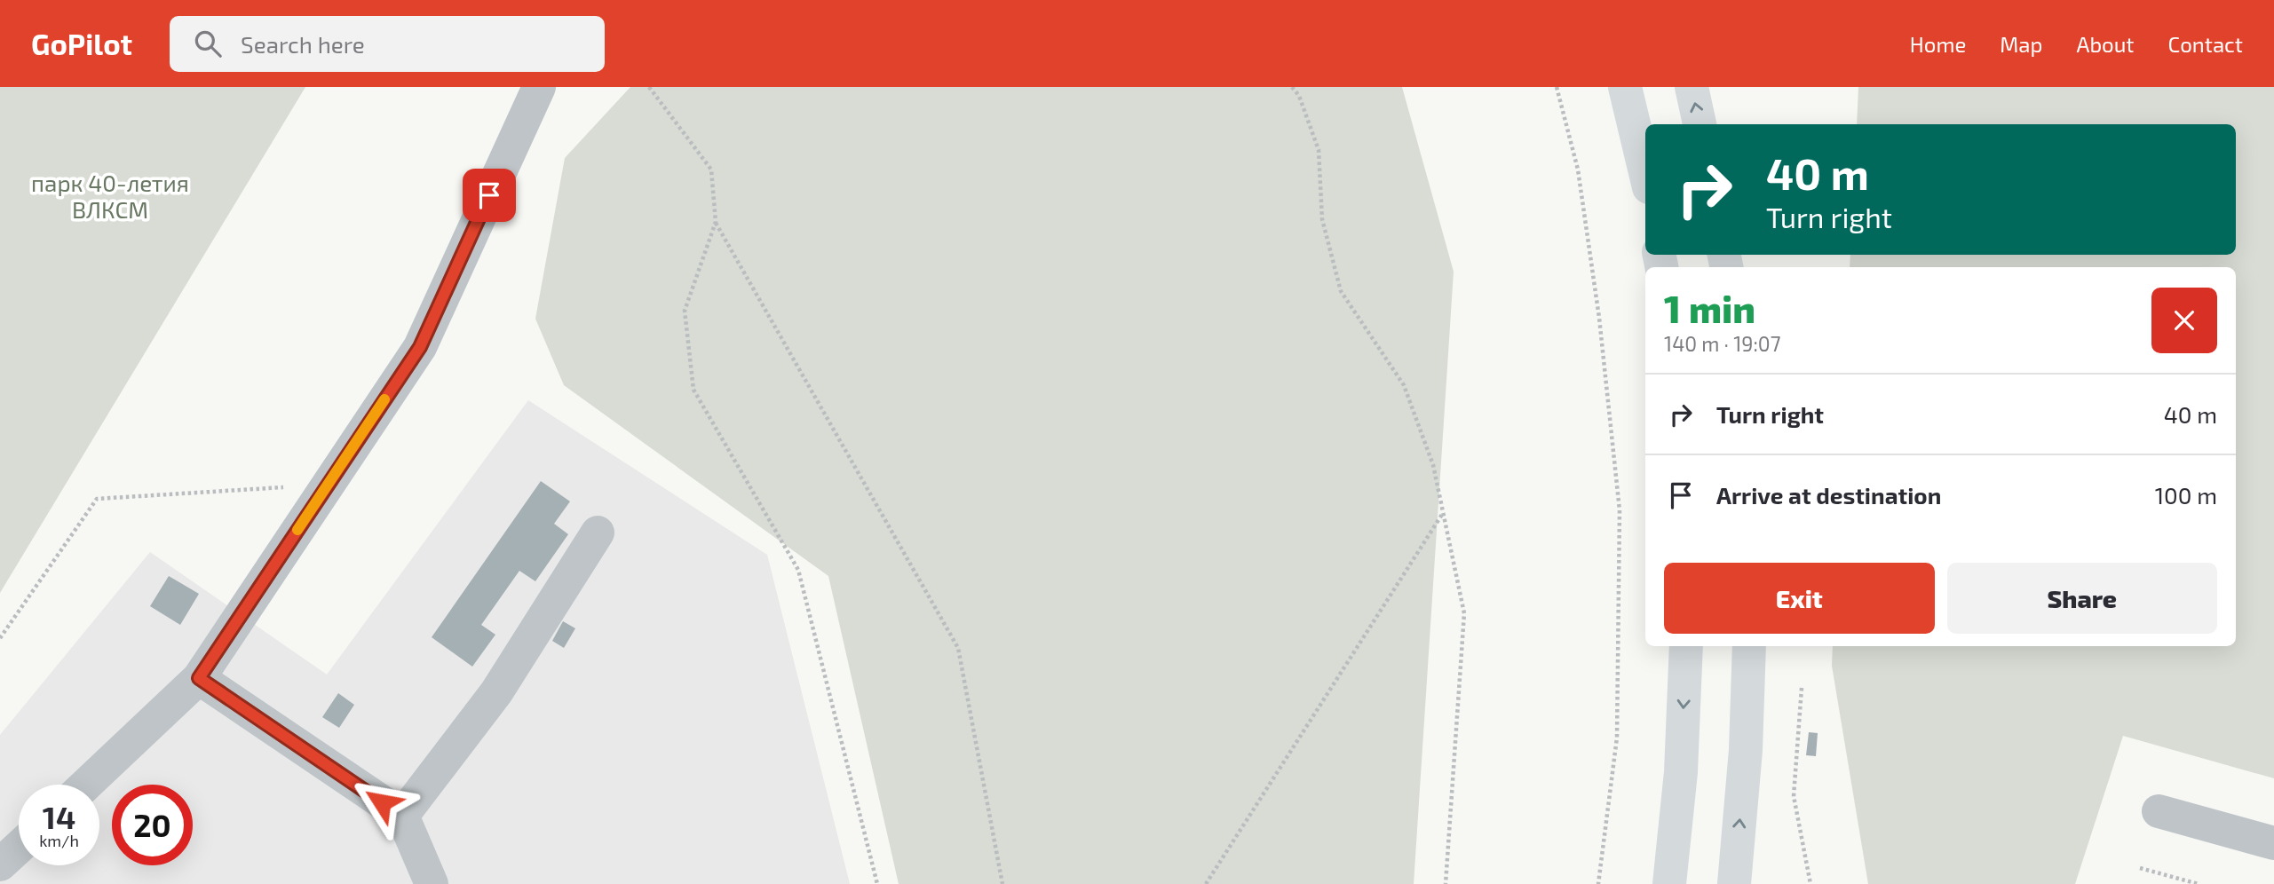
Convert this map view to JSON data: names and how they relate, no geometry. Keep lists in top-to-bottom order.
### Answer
{
  "parks": ["парк 40-летия ВЛКСМ"],
  "page": {
    "header": "GoPilot",
    "search": "Search here",
    "nav": [
      "Home",
      "Map",
      "About",
      "Contact"
    ],
    "turn": ["40 m", "Turn right"],
    "heading": ["1 min", "140 m · 19:07"],
    "list": [
      {
        "name": "Turn right",
        "value": "40 m"
      },
      {
        "name": "Arrive at destination",
        "value": "100 m"
      }
    ],
    "buttons": ["Exit", "Share"],
    "speed": "14 km/h",
    "limit": "20"
  }
}
